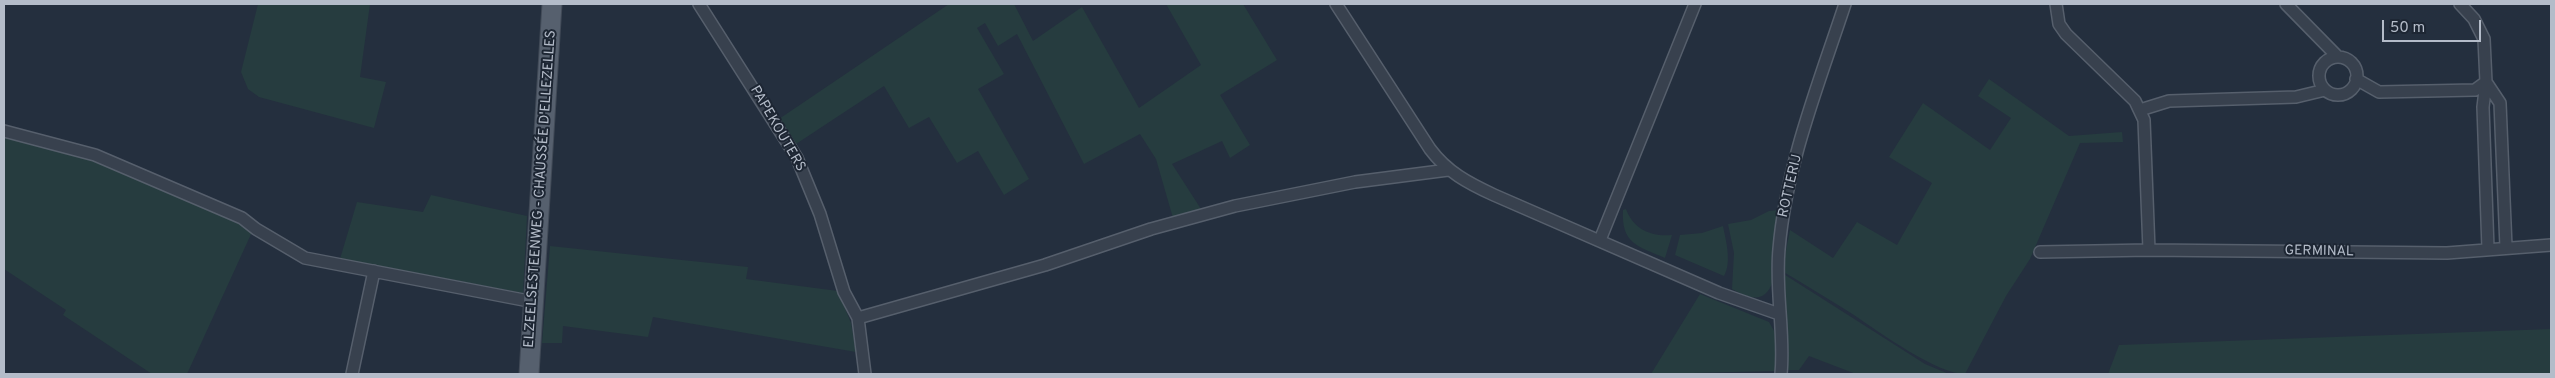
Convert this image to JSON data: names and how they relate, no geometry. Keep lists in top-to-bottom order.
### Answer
{
  "streets": {
    "main road": ["ELZEELSESTEENWEG - CHAUSSÉE D'ELLEZELLES"],
    "street": ["PAPEKOUTERS", "ROTTERIJ", "GERMINAL"]
  },
  "scale_bar": "50 m"
}
